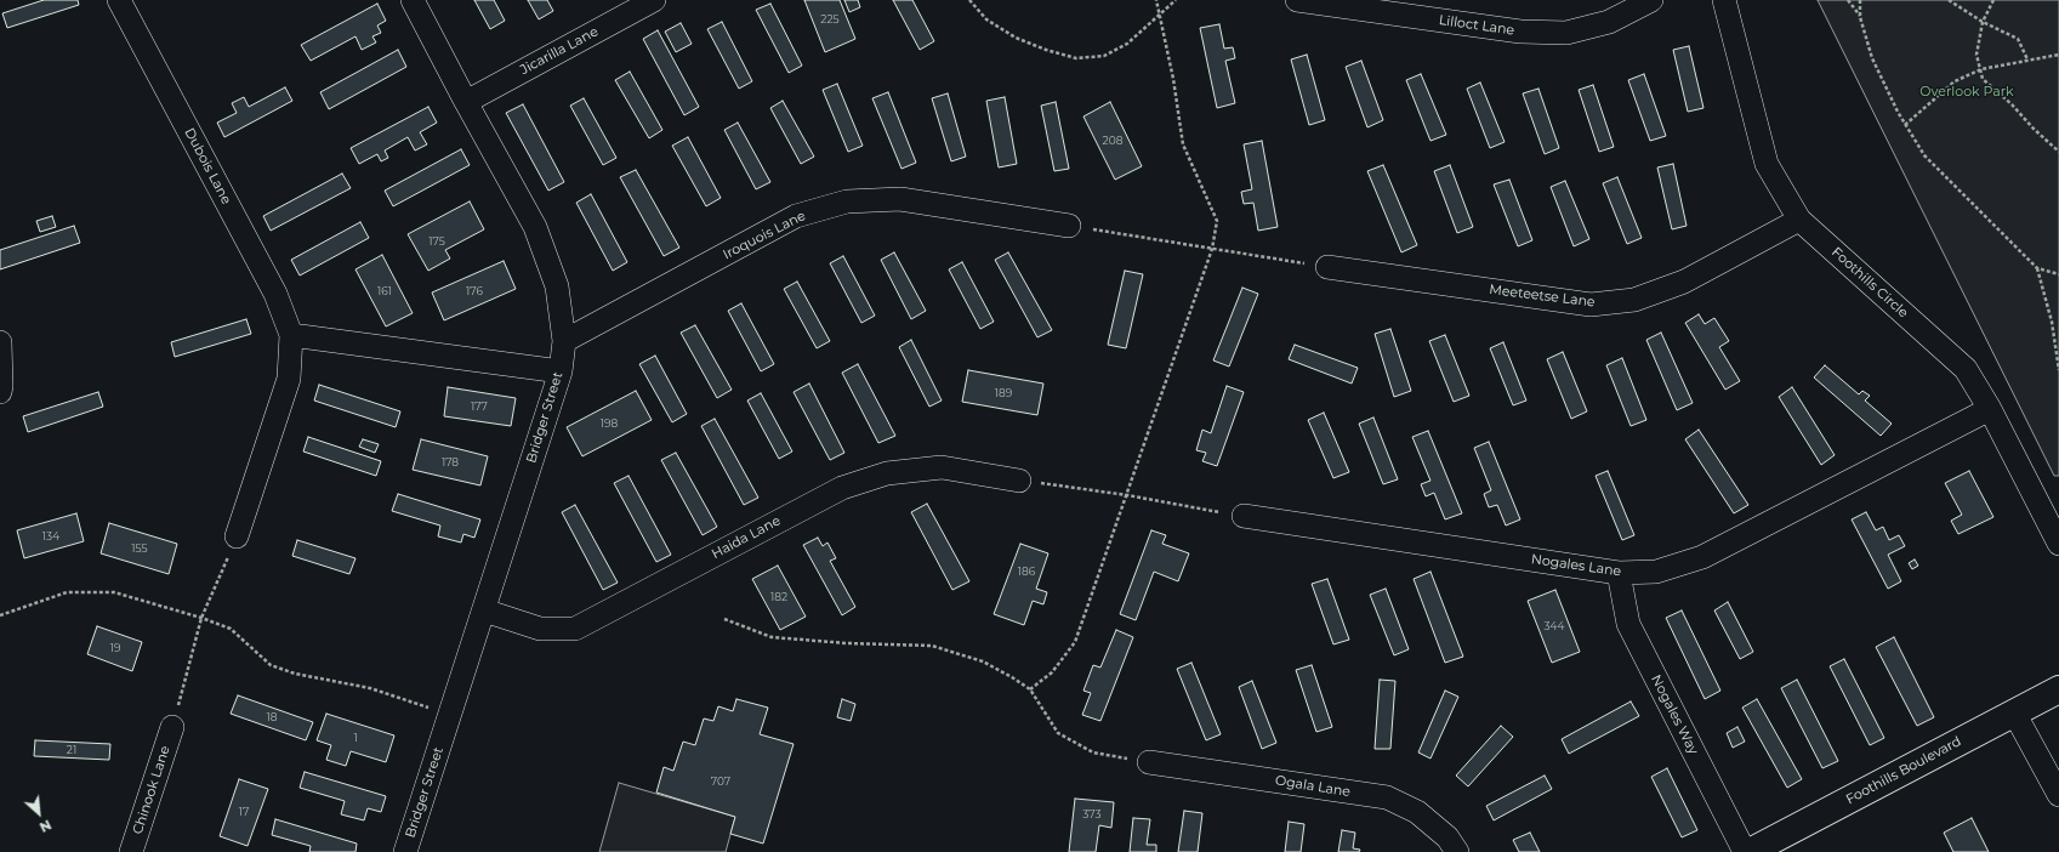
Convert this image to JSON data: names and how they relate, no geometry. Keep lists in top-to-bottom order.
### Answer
{
  "streets": {
    "street": [
      "Lilloct Lane",
      "Jicarilla Lane",
      "Dubois Lane",
      "Iroquois Lane",
      "Foothills Circle",
      "Meeteetse Lane",
      "Bridger Street",
      "Haida Lane",
      "Nogales Lane",
      "Nogales Way",
      "Foothills Boulevard",
      "Ogala Lane",
      "Chinook Lane"
    ]
  },
  "crossings": [
    ["Jicarilla Lane", "Bridger Street"],
    ["Iroquois Lane", "Bridger Street"],
    ["Foothills Circle", "Meeteetse Lane"],
    ["Foothills Circle", "Nogales Lane"],
    ["Bridger Street", "Haida Lane"],
    ["Nogales Lane", "Nogales Way"]
  ],
  "parks": ["Overlook Park"],
  "house_numbers": [
    "225",
    "208",
    "175",
    "161",
    "176",
    "189",
    "177",
    "198",
    "178",
    "134",
    "155",
    "186",
    "182",
    "344",
    "19",
    "18",
    "1",
    "21",
    "707",
    "17",
    "373"
  ],
  "north": "bottom right"
}
